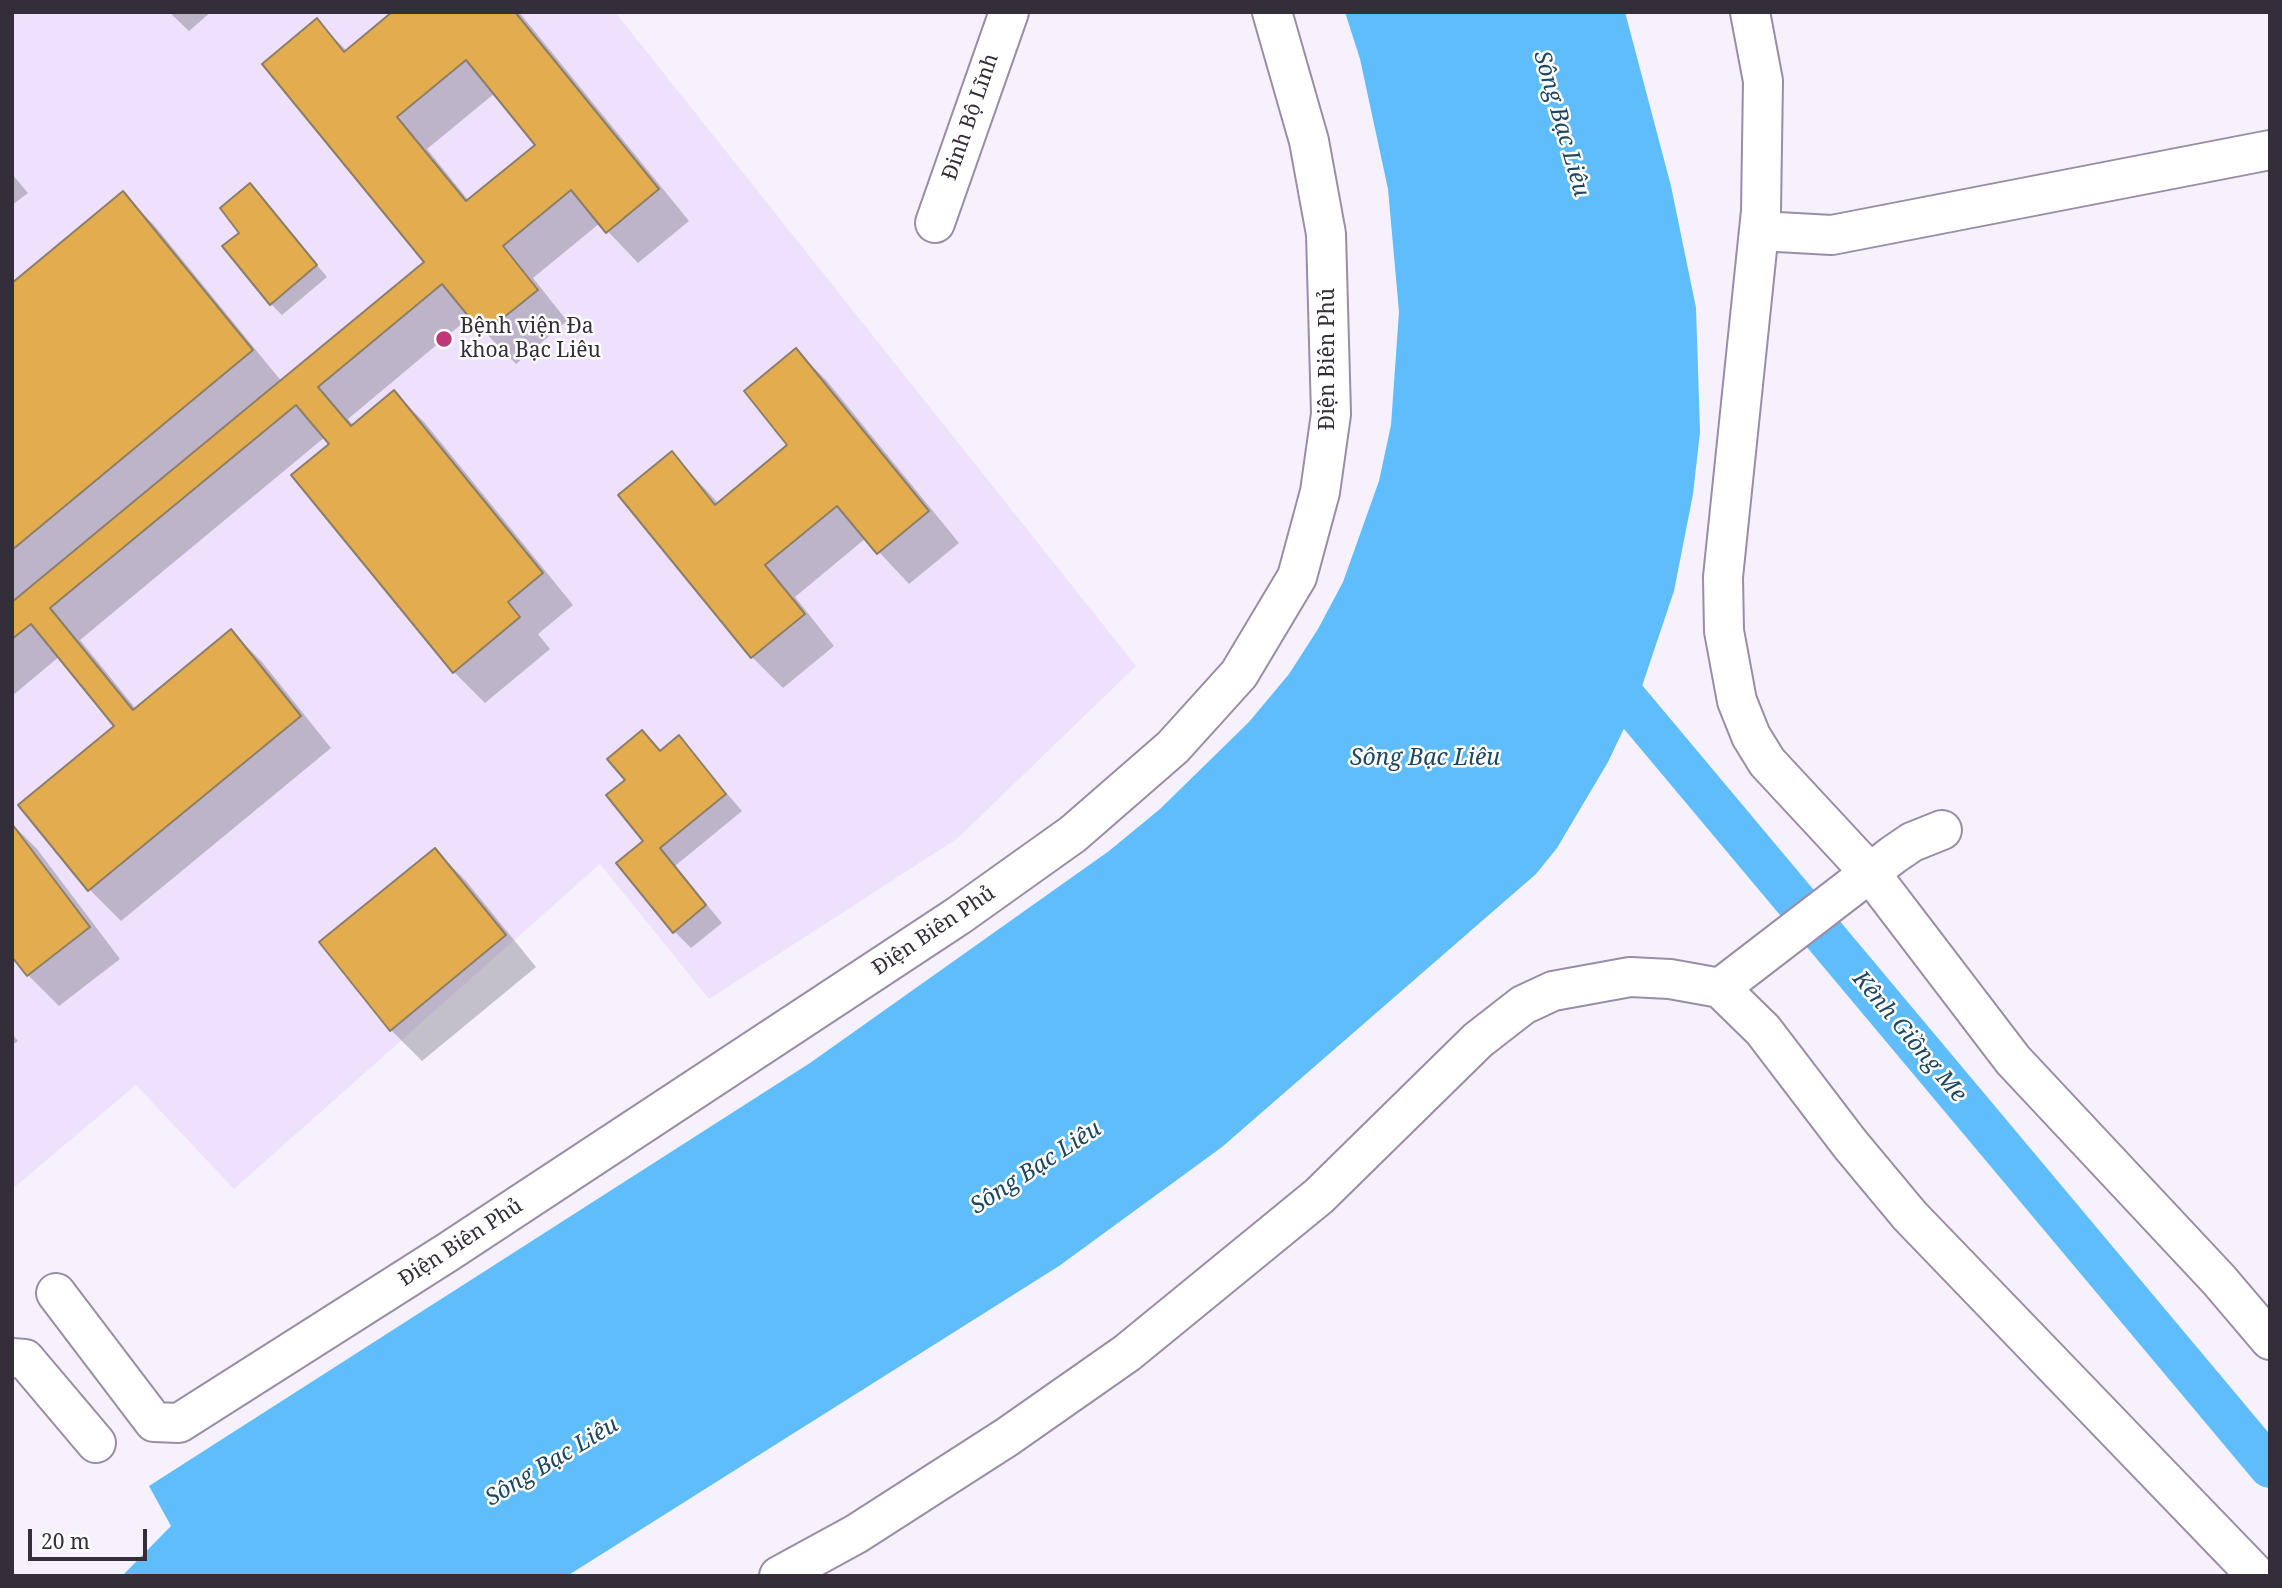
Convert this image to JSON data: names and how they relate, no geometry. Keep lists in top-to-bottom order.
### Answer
{
  "streets": {
    "street": ["Đinh Bộ Lĩnh", "Điện Biên Phủ"]
  },
  "water": ["Sông Bạc Liêu", "Kênh Giồng Me"],
  "places": ["Bệnh viện Đa khoa Bạc Liêu"],
  "scale_bar": "20 m"
}
